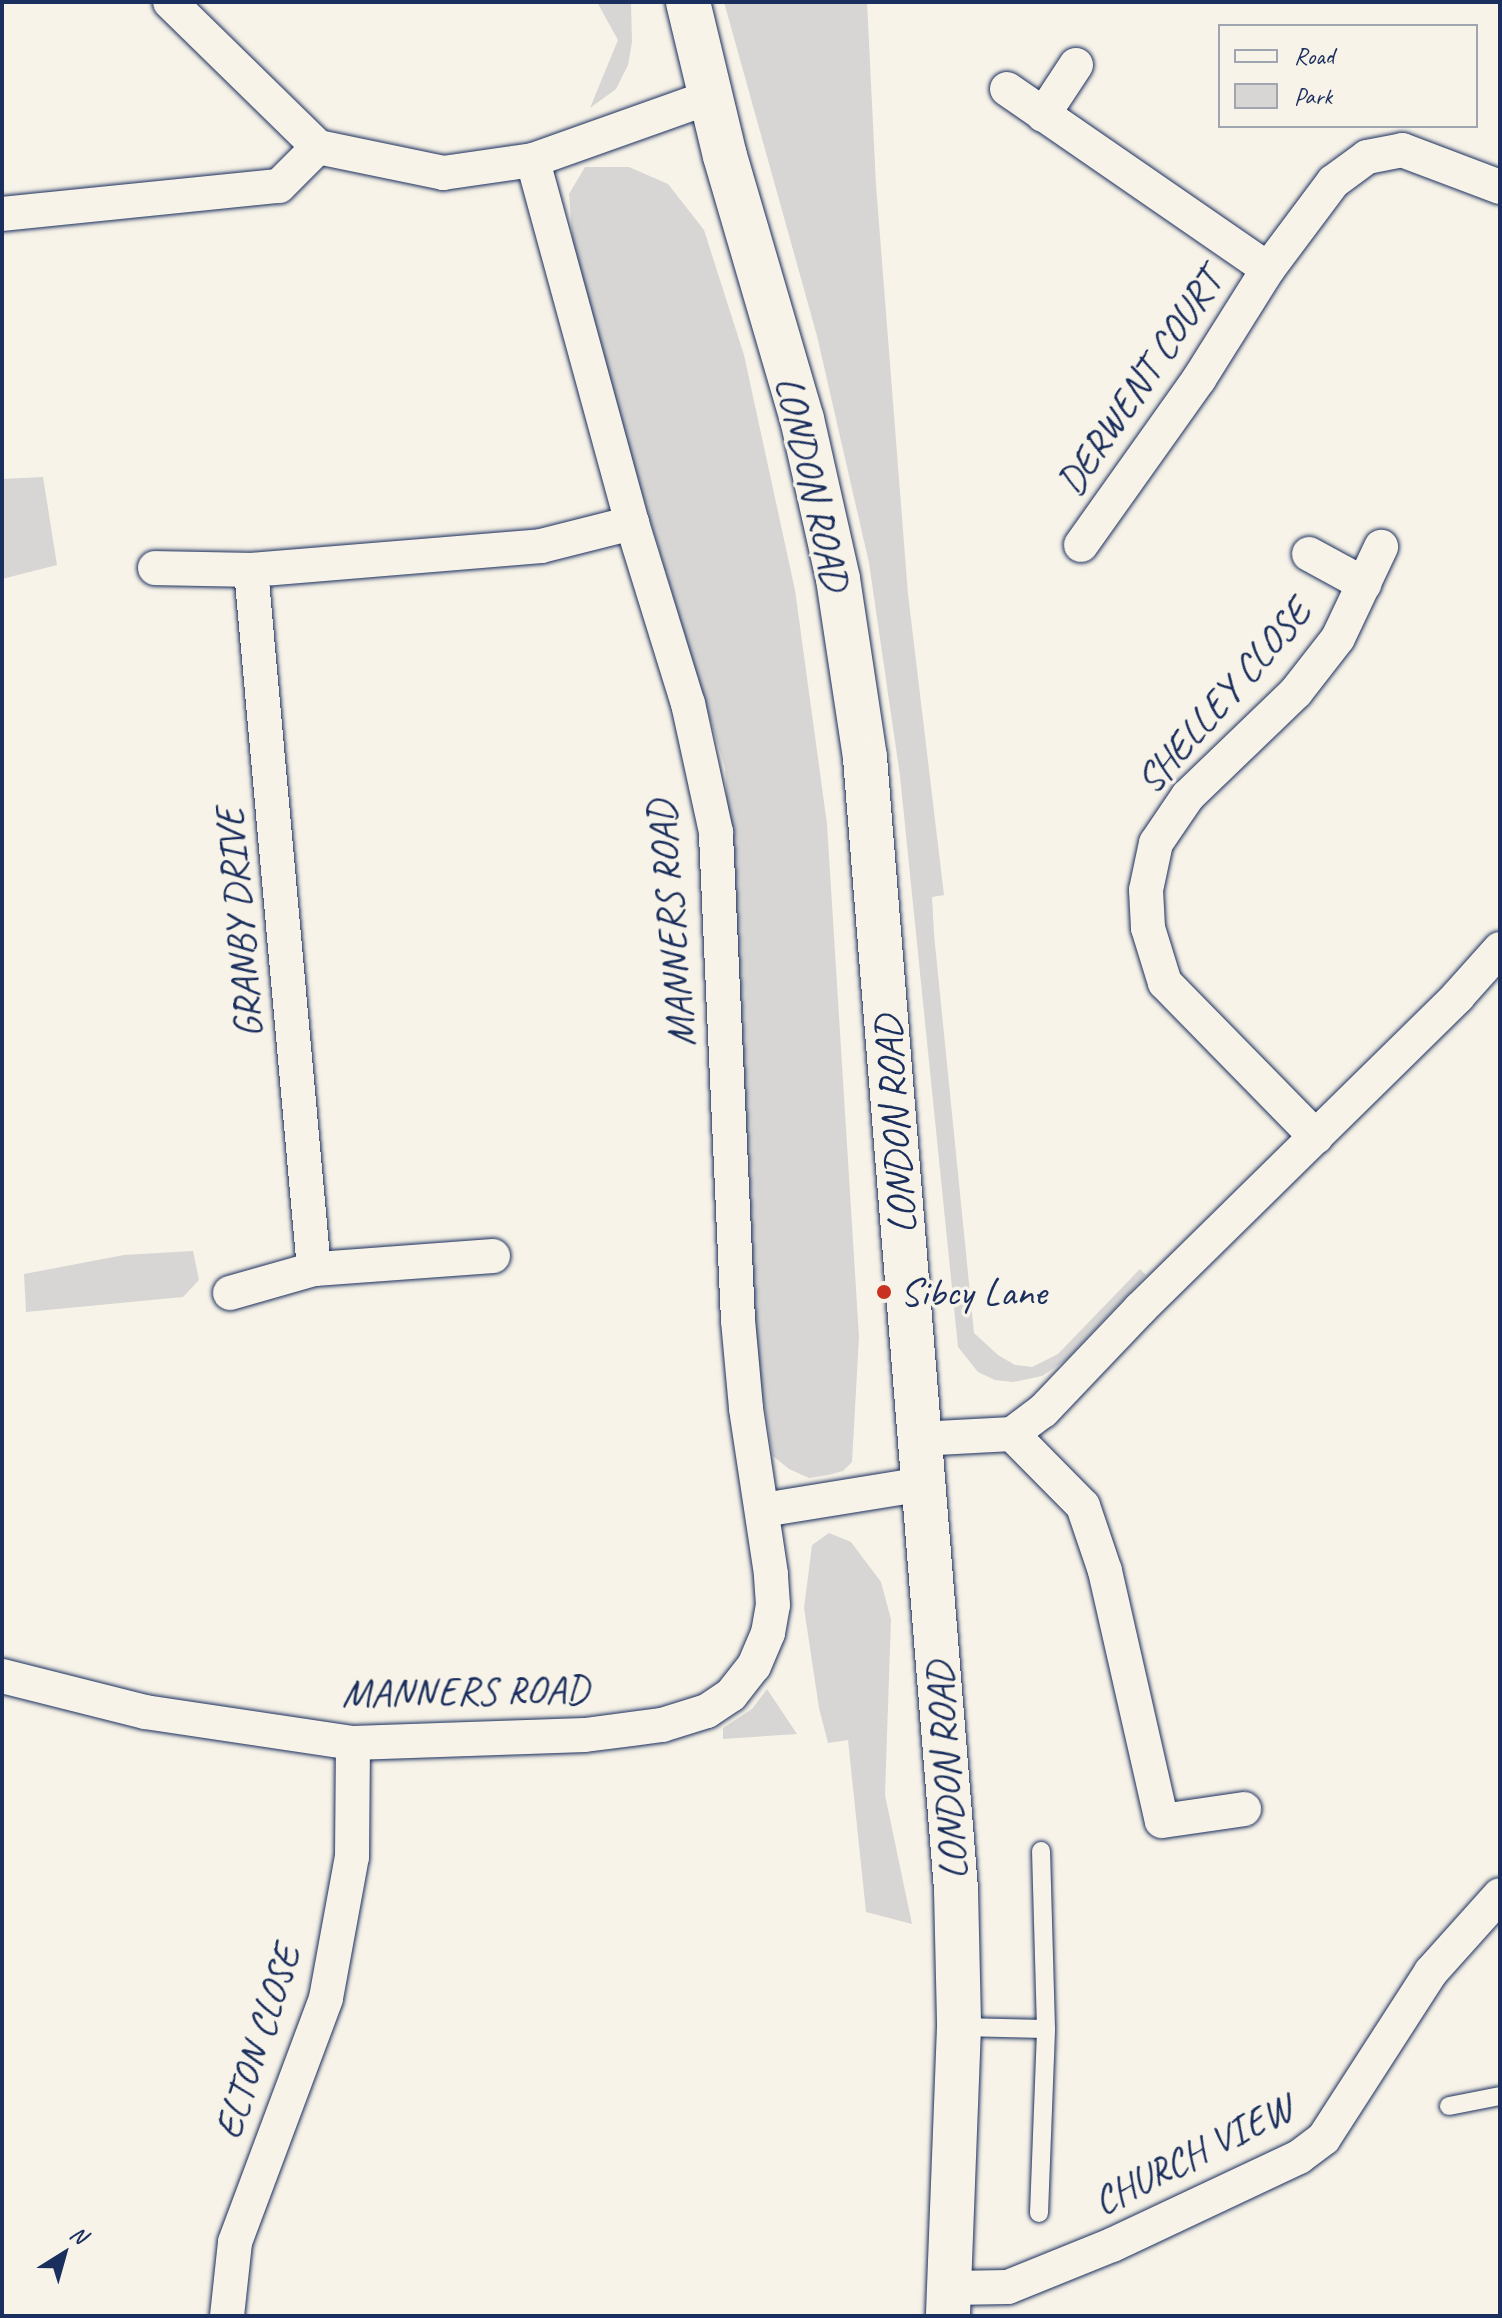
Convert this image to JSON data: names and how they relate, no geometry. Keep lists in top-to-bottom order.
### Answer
{
  "streets": {
    "main road": ["LONDON ROAD"],
    "street": [
      "DERWENT COURT",
      "SHELLEY CLOSE",
      "GRANBY DRIVE",
      "MANNERS ROAD",
      "ELTON CLOSE",
      "CHURCH VIEW"
    ]
  },
  "crossings": [
    ["LONDON ROAD", "CHURCH VIEW"],
    ["MANNERS ROAD", "ELTON CLOSE"]
  ],
  "places": ["Sibcy Lane"],
  "legend": ["Road", "Park"],
  "north": "top right"
}
